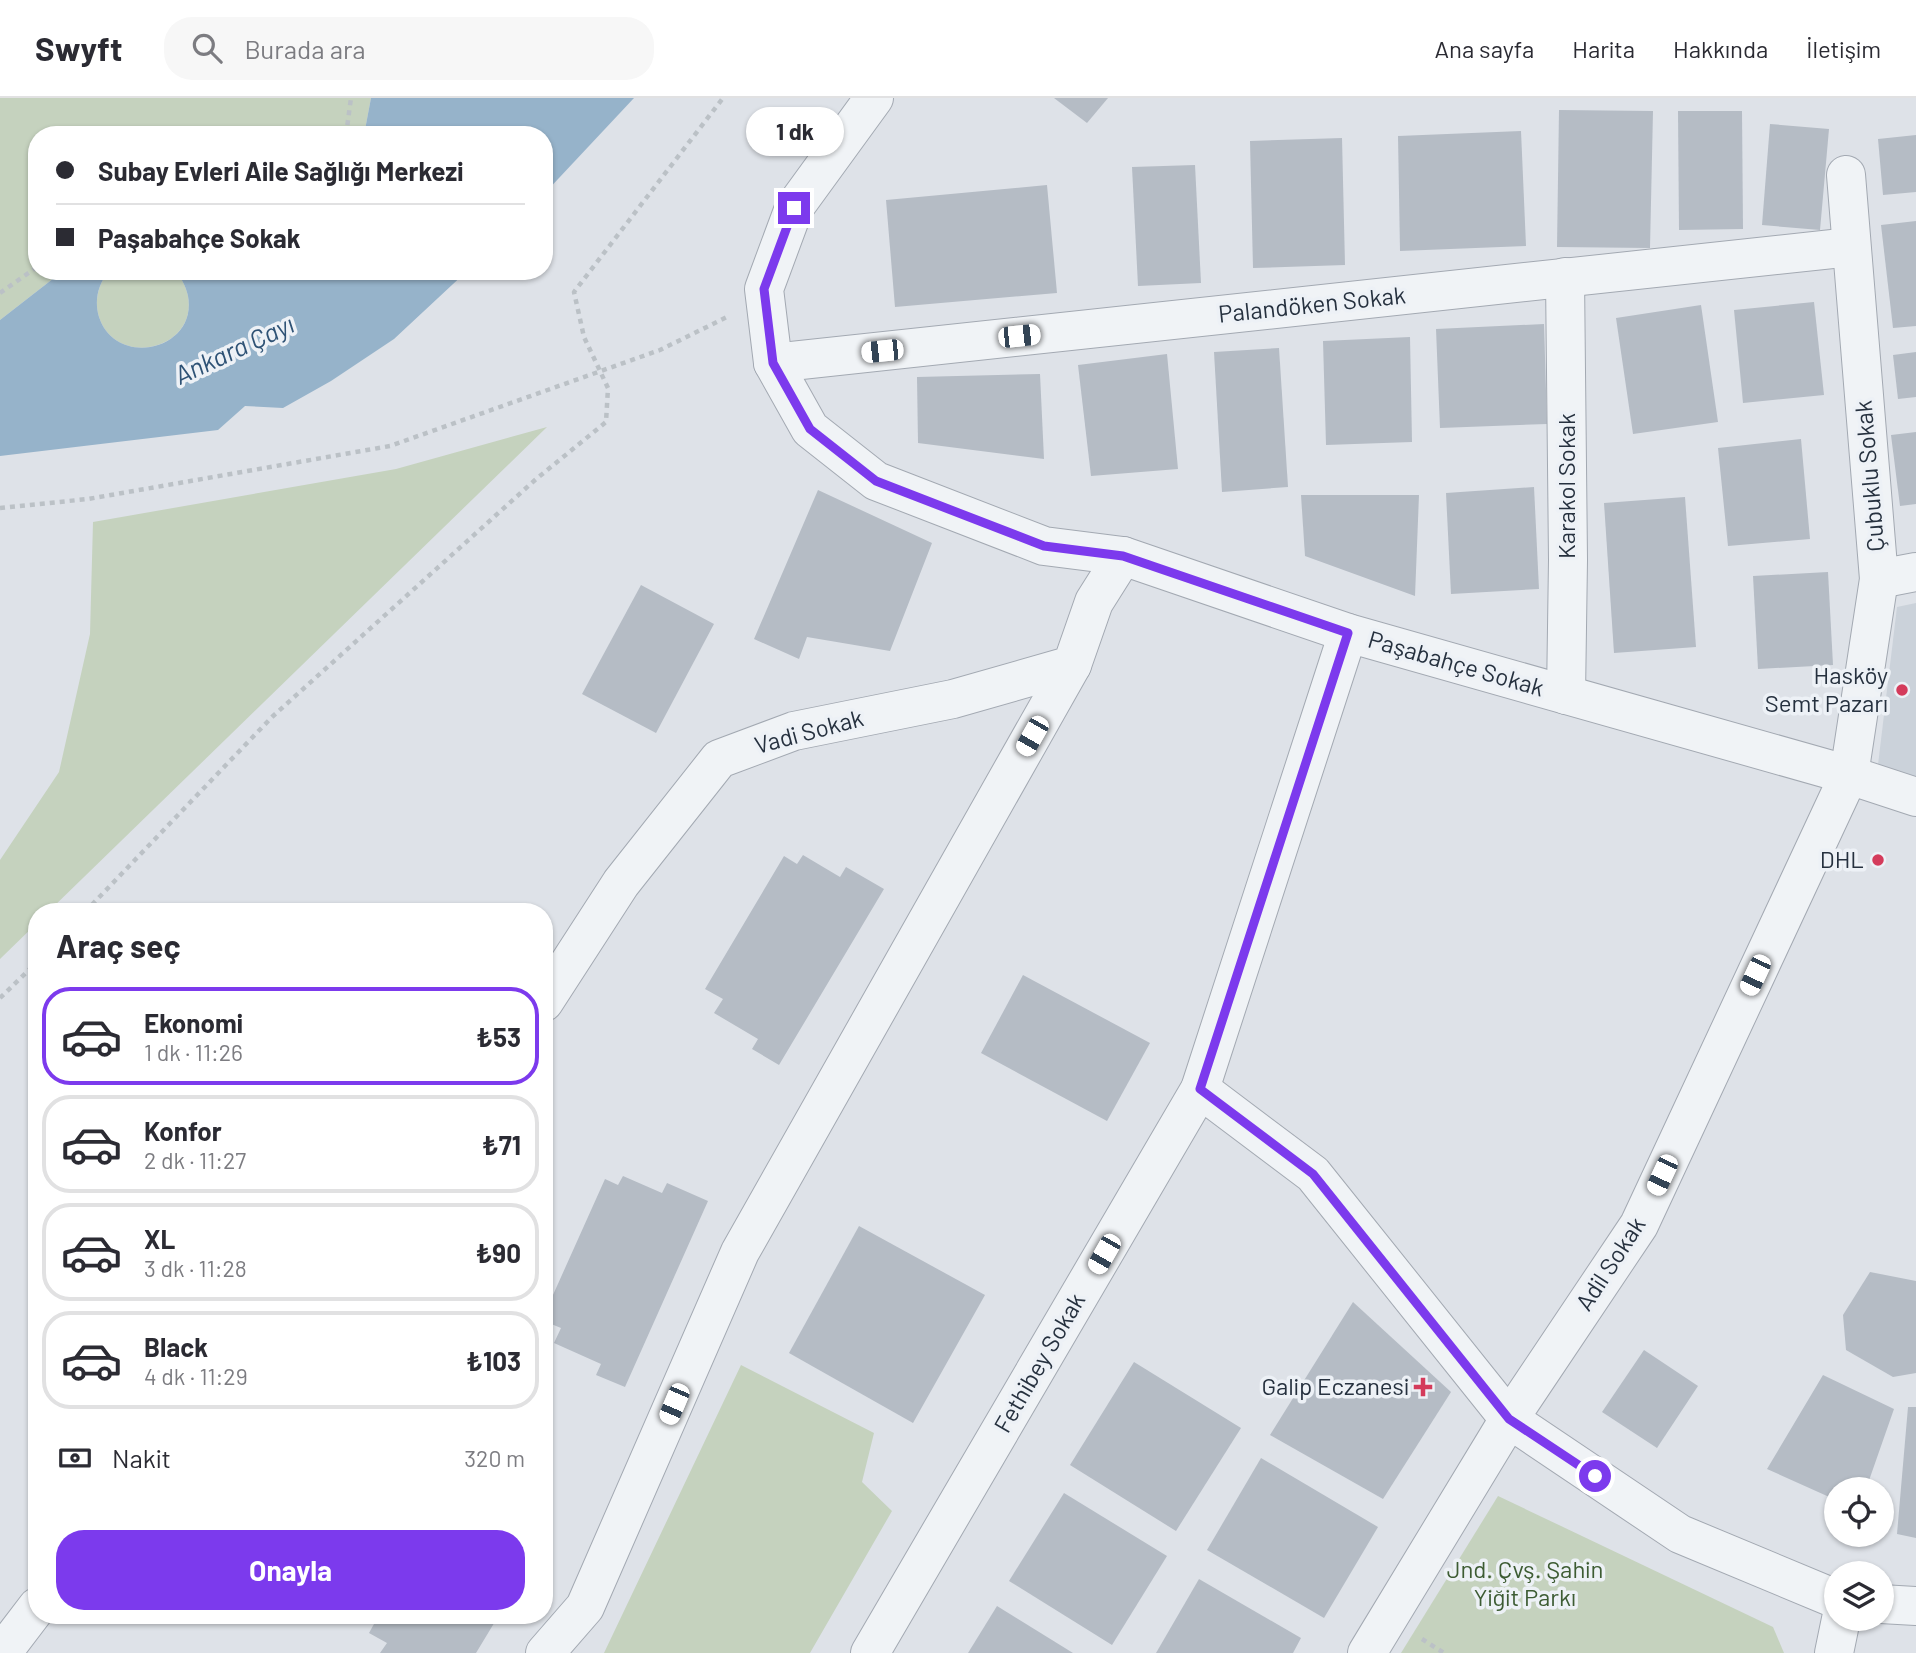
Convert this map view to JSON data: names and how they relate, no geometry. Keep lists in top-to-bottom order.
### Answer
{
  "streets": {
    "street": [
      "Palandöken Sokak",
      "Çubuklu Sokak",
      "Karakol Sokak",
      "Paşabahçe Sokak",
      "Vadi Sokak",
      "Adil Sokak",
      "Fethibey Sokak"
    ]
  },
  "crossings": [
    ["Palandöken Sokak", "Çubuklu Sokak"],
    ["Palandöken Sokak", "Karakol Sokak"],
    ["Palandöken Sokak", "Paşabahçe Sokak"],
    ["Çubuklu Sokak", "Paşabahçe Sokak"],
    ["Çubuklu Sokak", "Adil Sokak"],
    ["Karakol Sokak", "Paşabahçe Sokak"],
    ["Paşabahçe Sokak", "Adil Sokak"],
    ["Paşabahçe Sokak", "Fethibey Sokak"]
  ],
  "water": ["Ankara Çayı"],
  "parks": ["Jnd. Çvş. Şahin Yiğit Parkı"],
  "places": {
    "other": ["Hasköy Semt Pazarı", "DHL"],
    "health": ["Galip Eczanesi"]
  },
  "page": {
    "header": "Swyft",
    "search": "Burada ara",
    "nav": [
      "Ana sayfa",
      "Harita",
      "Hakkında",
      "İletişim"
    ],
    "bubble": "1 dk",
    "banner": ["Subay Evleri Aile Sağlığı Merkezi", "Paşabahçe Sokak"],
    "heading": "Araç seç",
    "list": [
      {
        "name": "Ekonomi",
        "note": "1 dk · 11:26",
        "value": "₺53"
      },
      {
        "name": "Konfor",
        "note": "2 dk · 11:27",
        "value": "₺71"
      },
      {
        "name": "XL",
        "note": "3 dk · 11:28",
        "value": "₺90"
      },
      {
        "name": "Black",
        "note": "4 dk · 11:29",
        "value": "₺103"
      }
    ],
    "pay": ["Nakit", "320 m"],
    "buttons": "Onayla"
  }
}
